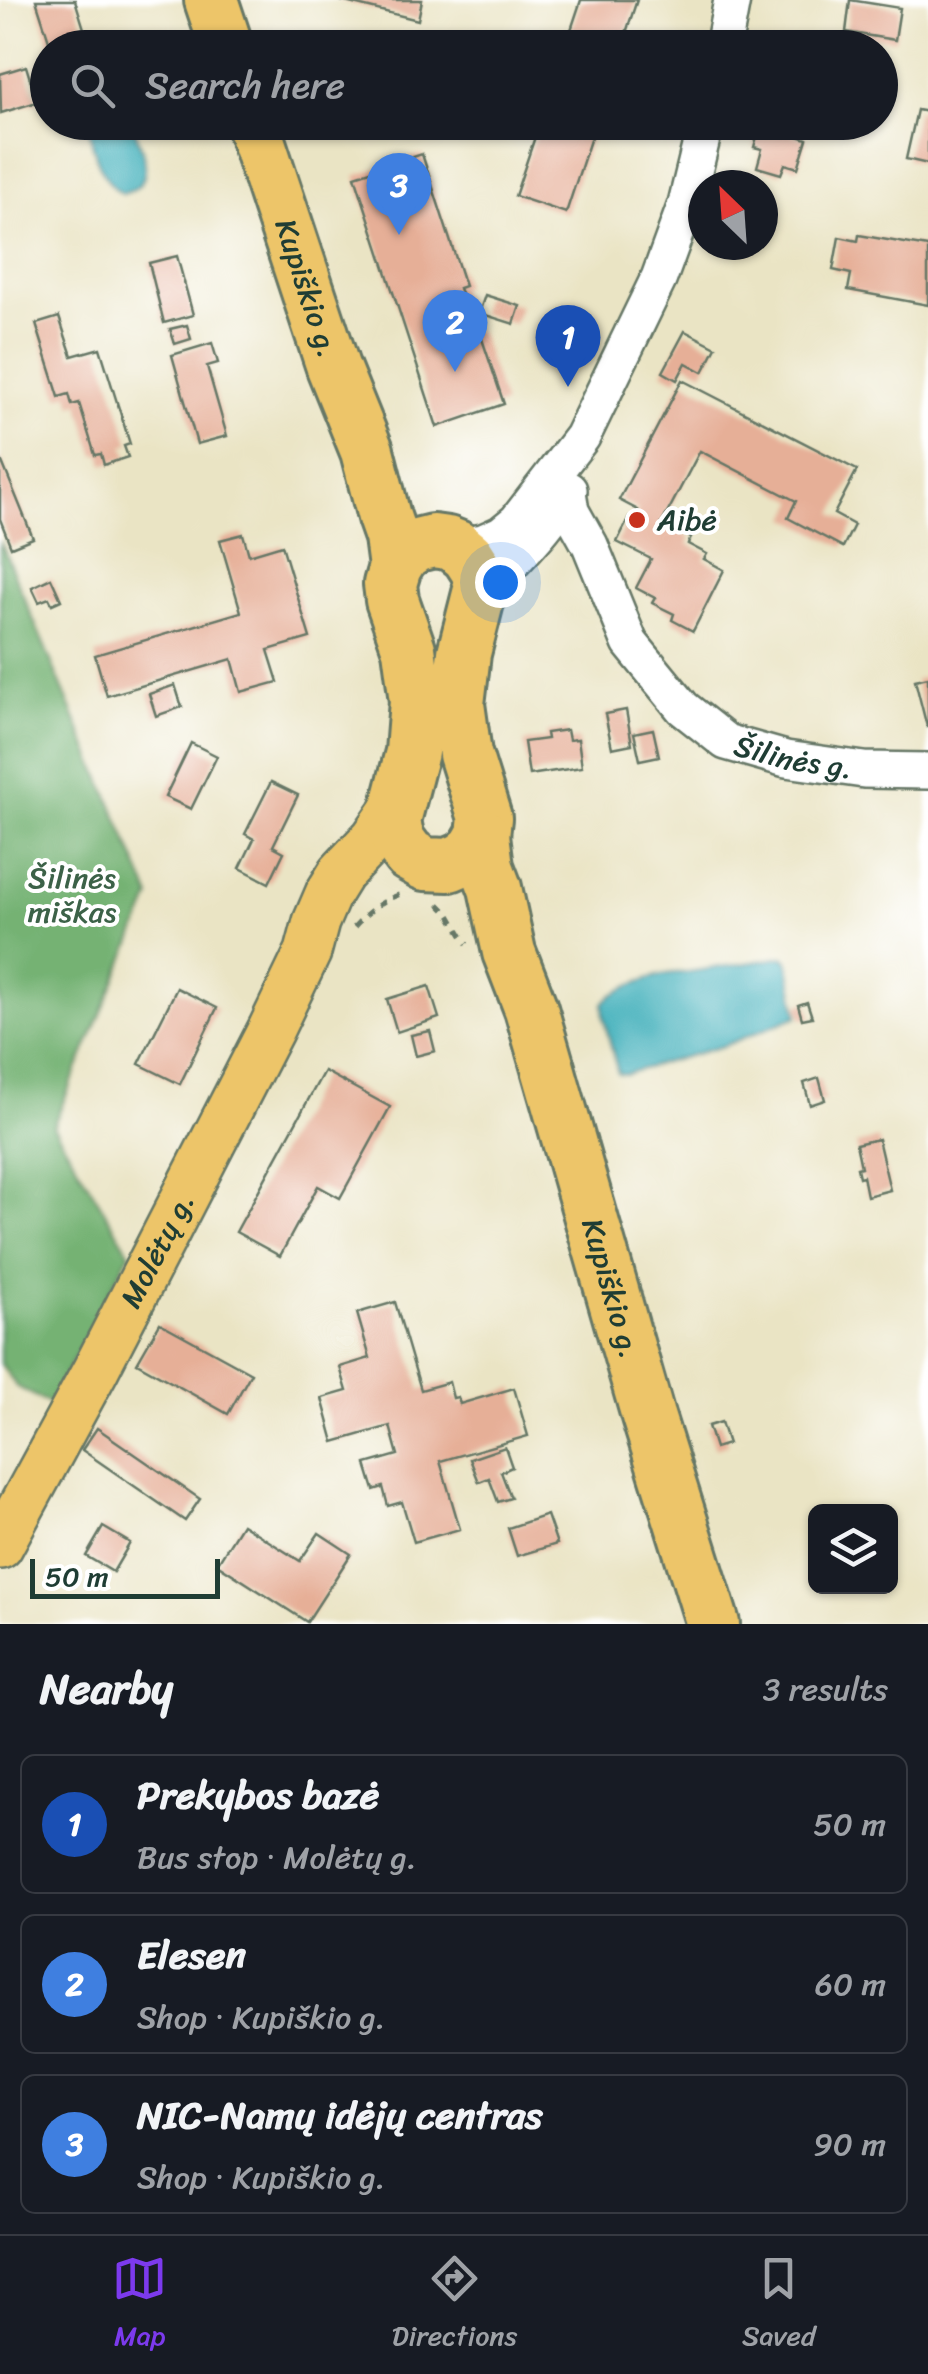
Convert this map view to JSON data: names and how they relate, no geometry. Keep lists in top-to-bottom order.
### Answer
{
  "streets": {
    "highway": ["Kupiškio g."],
    "main road": ["Molėtų g."],
    "street": ["Šilinės g."]
  },
  "crossings": [
    ["Kupiškio g.", "Molėtų g."]
  ],
  "parks": ["Šilinės miškas"],
  "places": ["Aibė"],
  "scale_bar": "50 m",
  "north": "top left",
  "page": {
    "search": "Search here",
    "pins": ["3", "2", "1"],
    "scale": "50 m",
    "heading": ["Nearby", "3 results"],
    "list": [
      {
        "mark": "1",
        "name": "Prekybos bazė",
        "note": "Bus stop · Molėtų g.",
        "value": "50 m"
      },
      {
        "mark": "2",
        "name": "Elesen",
        "note": "Shop · Kupiškio g.",
        "value": "60 m"
      },
      {
        "mark": "3",
        "name": "NIC-Namų idėjų centras",
        "note": "Shop · Kupiškio g.",
        "value": "90 m"
      }
    ],
    "nav": ["Map", "Directions", "Saved"]
  }
}
